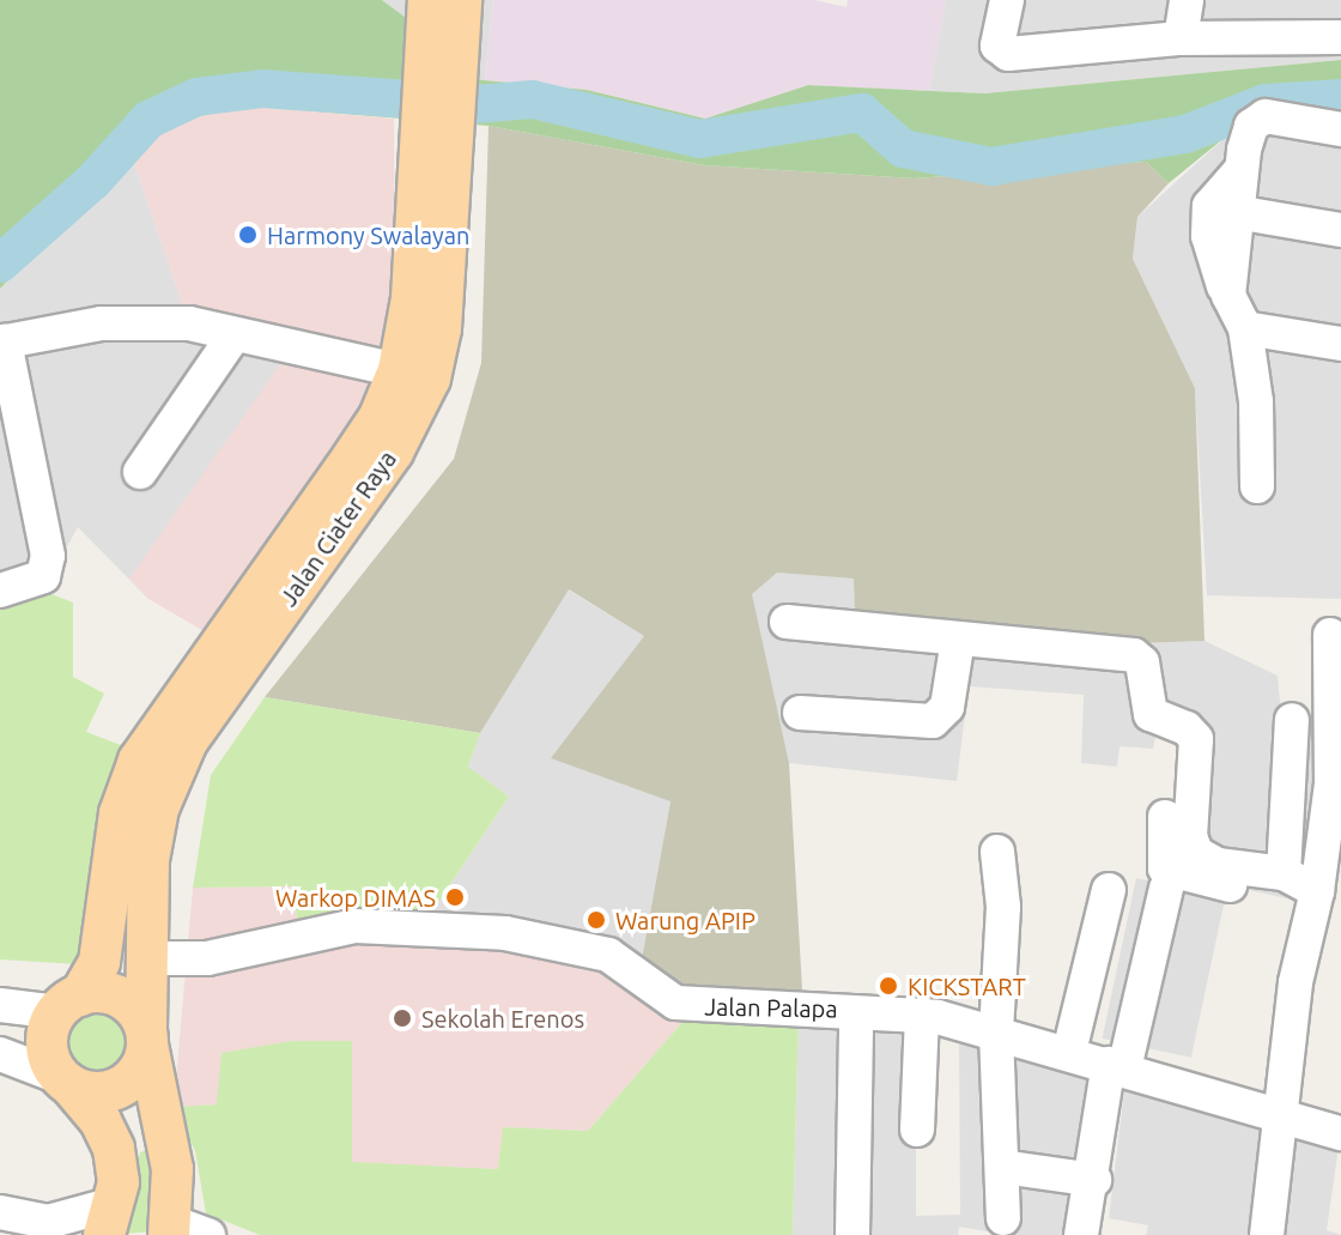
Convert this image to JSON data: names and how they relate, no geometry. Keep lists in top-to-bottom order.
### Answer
{
  "streets": {
    "main road": ["Jalan Ciater Raya"],
    "street": ["Jalan Palapa"]
  },
  "crossings": [
    ["Jalan Ciater Raya", "Jalan Palapa"]
  ],
  "places": [
    "Harmony Swalayan",
    "Warkop DIMAS",
    "Warung APIP",
    "KICKSTART",
    "Sekolah Erenos"
  ]
}
